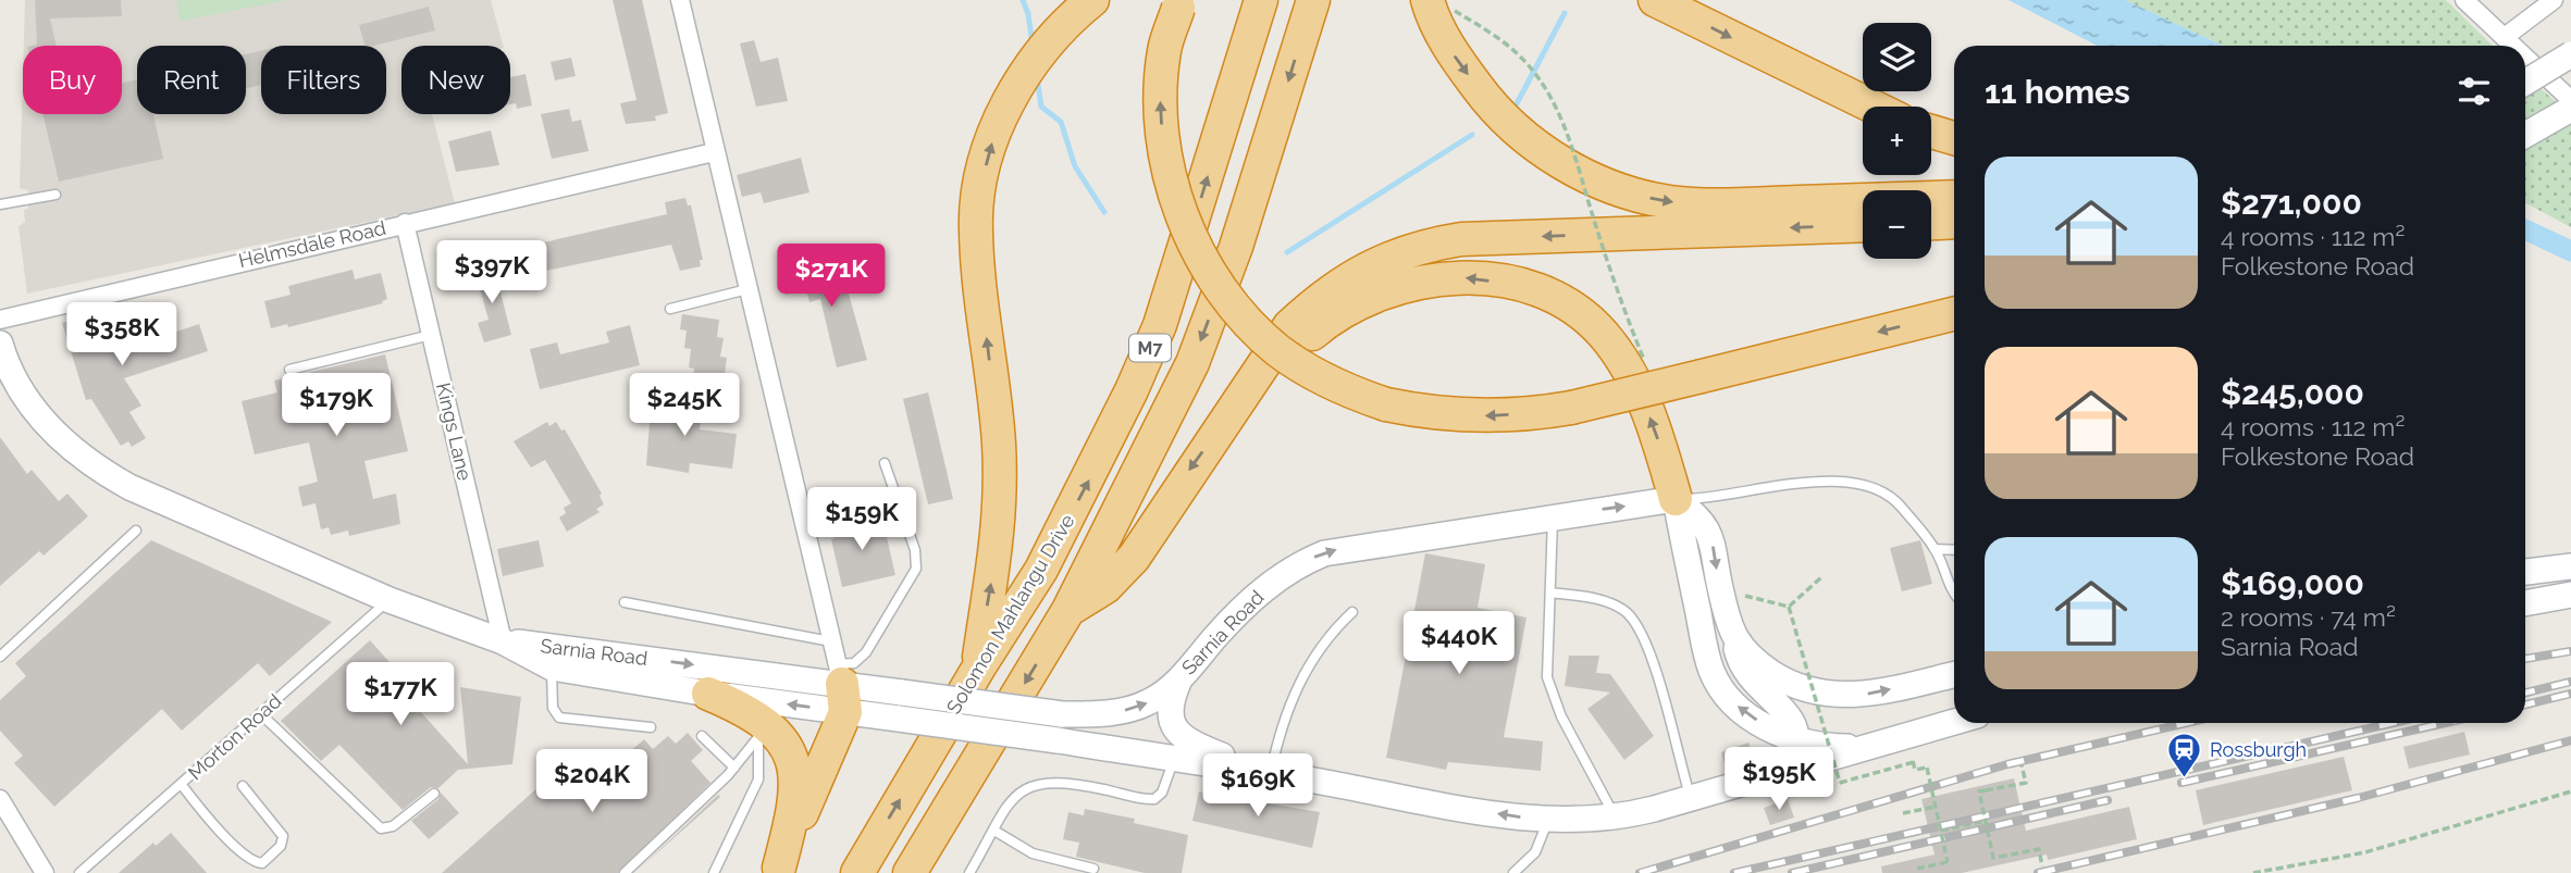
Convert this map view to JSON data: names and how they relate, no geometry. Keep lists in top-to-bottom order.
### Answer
{
  "streets": {
    "highway": ["M7", "Solomon Mahlangu Drive"],
    "main road": ["Sarnia Road"],
    "street": ["Helmsdale Road", "Kings Lane"],
    "lane": ["Morton Road"]
  },
  "crossings": [
    ["Helmsdale Road", "Kings Lane"],
    ["Kings Lane", "Sarnia Road"],
    ["Sarnia Road", "Morton Road"]
  ],
  "places": {
    "station": ["Rossburgh"]
  },
  "page": {
    "map_buttons": ["+", "−"],
    "chip": [
      "Buy",
      "Rent",
      "Filters",
      "New"
    ],
    "heading": "11 homes",
    "list": [
      {
        "name": "$271,000",
        "note": "4 rooms · 112 m² · Folkestone Road"
      },
      {
        "name": "$245,000",
        "note": "4 rooms · 112 m² · Folkestone Road"
      },
      {
        "name": "$169,000",
        "note": "2 rooms · 74 m² · Sarnia Road"
      }
    ],
    "price": [
      "$397K",
      "$271K",
      "$358K",
      "$179K",
      "$245K",
      "$159K",
      "$440K",
      "$177K",
      "$195K",
      "$204K",
      "$169K"
    ]
  }
}
